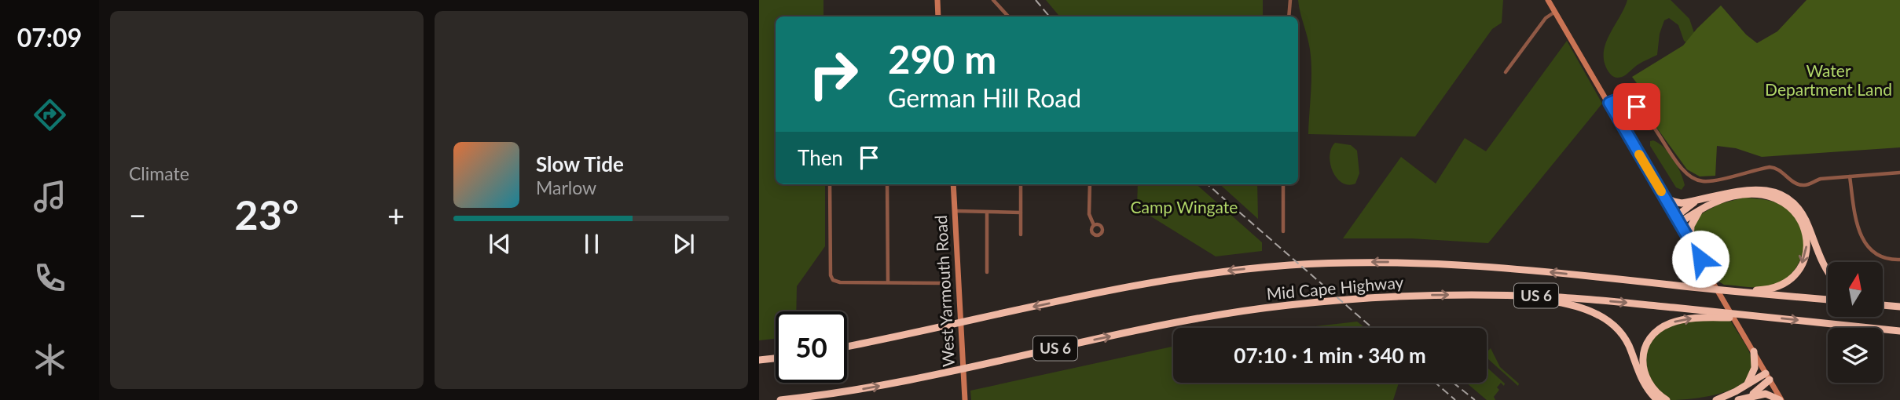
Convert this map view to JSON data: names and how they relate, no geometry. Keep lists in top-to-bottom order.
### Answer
{
  "streets": {
    "highway": ["Mid Cape Highway", "US 6"],
    "main road": ["West Yarmouth Road"]
  },
  "parks": ["Water Department Land", "Camp Wingate"],
  "north": "top",
  "page": {
    "tabs": "07:09",
    "tile": "Climate",
    "turn": ["290 m", "German Hill Road"],
    "then": "Then",
    "song": ["Slow Tide", "Marlow"],
    "heat": ["−", "23°", "+"],
    "limit": "50",
    "trip": "07:10 · 1 min · 340 m"
  }
}
